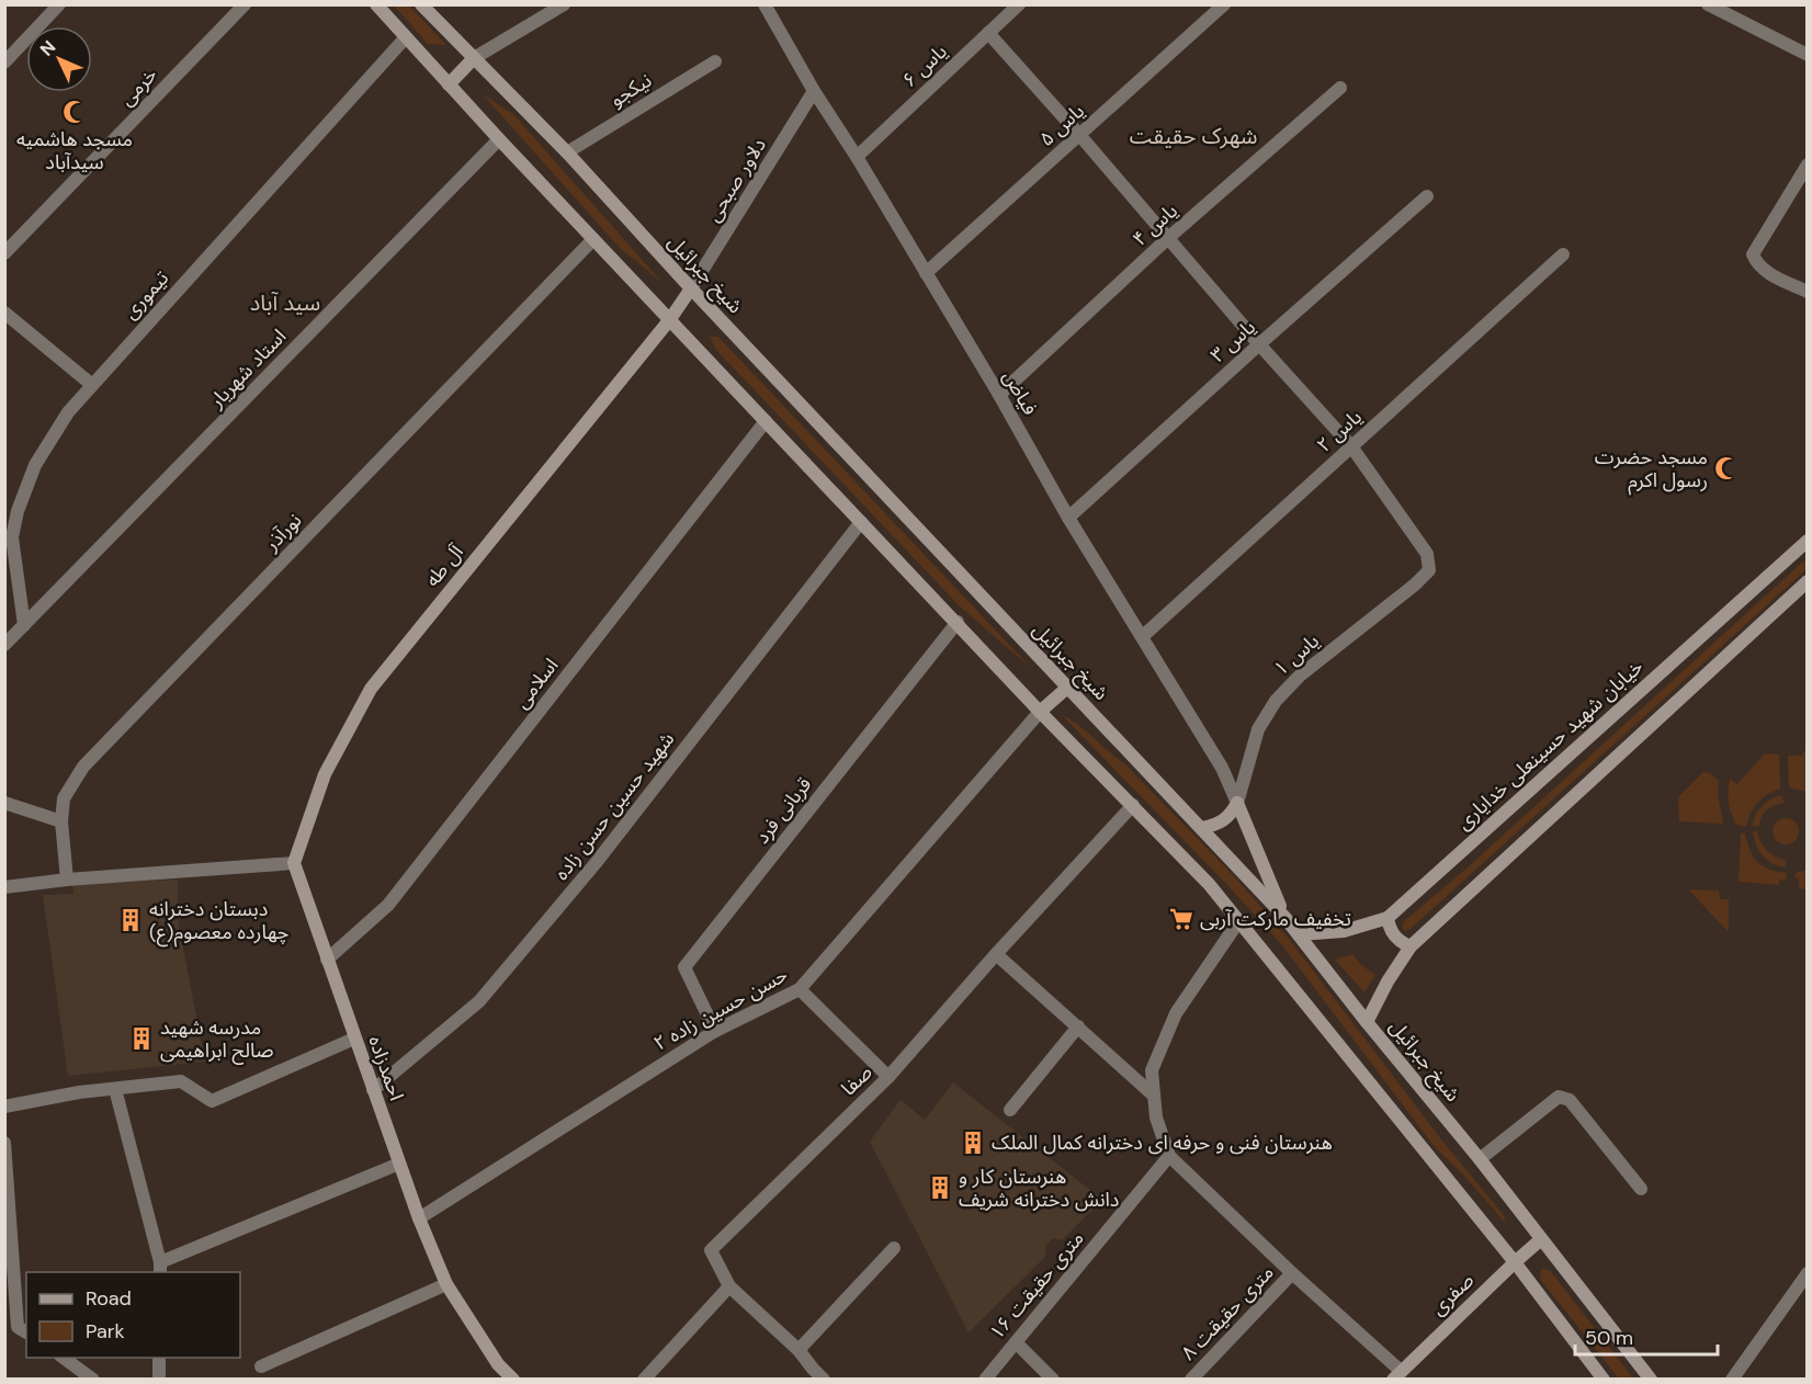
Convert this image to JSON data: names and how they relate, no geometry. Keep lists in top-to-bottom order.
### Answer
{
  "streets": {
    "street": [
      "یاس ۶",
      "خرمی",
      "نیکجو",
      "یاس ۵",
      "دلاور صبحی",
      "یاس ۴",
      "شیخ جبرائیل",
      "تیموری",
      "یاس ۳",
      "استاد شهریار",
      "فیاض",
      "یاس ۲",
      "نورآذر",
      "آل طه",
      "یاس ۱",
      "اسلامی",
      "خیابان شهید حسینعلی خدایاری",
      "شهید حسین حسن زاده",
      "قربانی فرد",
      "حسن حسین زاده ۲",
      "احمدزاده",
      "صفا",
      "۱۶ متری حقیقت",
      "صفری",
      "۸ متری حقیقت"
    ]
  },
  "crossings": [
    ["یاس ۶", "فیاض"],
    ["نیکجو", "شیخ جبرائیل"],
    ["یاس ۵", "فیاض"],
    ["دلاور صبحی", "شیخ جبرائیل"],
    ["دلاور صبحی", "فیاض"],
    ["دلاور صبحی", "آل طه"],
    ["یاس ۴", "فیاض"],
    ["شیخ جبرائیل", "آل طه"],
    ["شیخ جبرائیل", "خیابان شهید حسینعلی خدایاری"],
    ["شیخ جبرائیل", "صفری"],
    ["تیموری", "استاد شهریار"],
    ["یاس ۳", "فیاض"],
    ["فیاض", "یاس ۲"],
    ["فیاض", "یاس ۱"],
    ["یاس ۲", "یاس ۱"],
    ["آل طه", "احمدزاده"],
    ["اسلامی", "احمدزاده"],
    ["شهید حسین حسن زاده", "احمدزاده"],
    ["قربانی فرد", "حسن حسین زاده ۲"],
    ["حسن حسین زاده ۲", "احمدزاده"]
  ],
  "districts": ["شهرک حقیقت", "سید آباد"],
  "places": {
    "mosque": ["مسجد هاشمیه سیدآباد", "مسجد حضرت رسول اکرم"],
    "supermarket": ["تخفیف مارکت آربی"],
    "building": [
      "دبستان دخترانه چهارده معصوم(ع)",
      "مدرسه شهید صالح ابراهیمی",
      "هنرستان فنی و حرفه ای دخترانه کمال الملک",
      "هنرستان کار و دانش دخترانه شریف"
    ]
  },
  "legend": ["Road", "Park"],
  "scale_bar": "50 m",
  "north": "top left"
}
